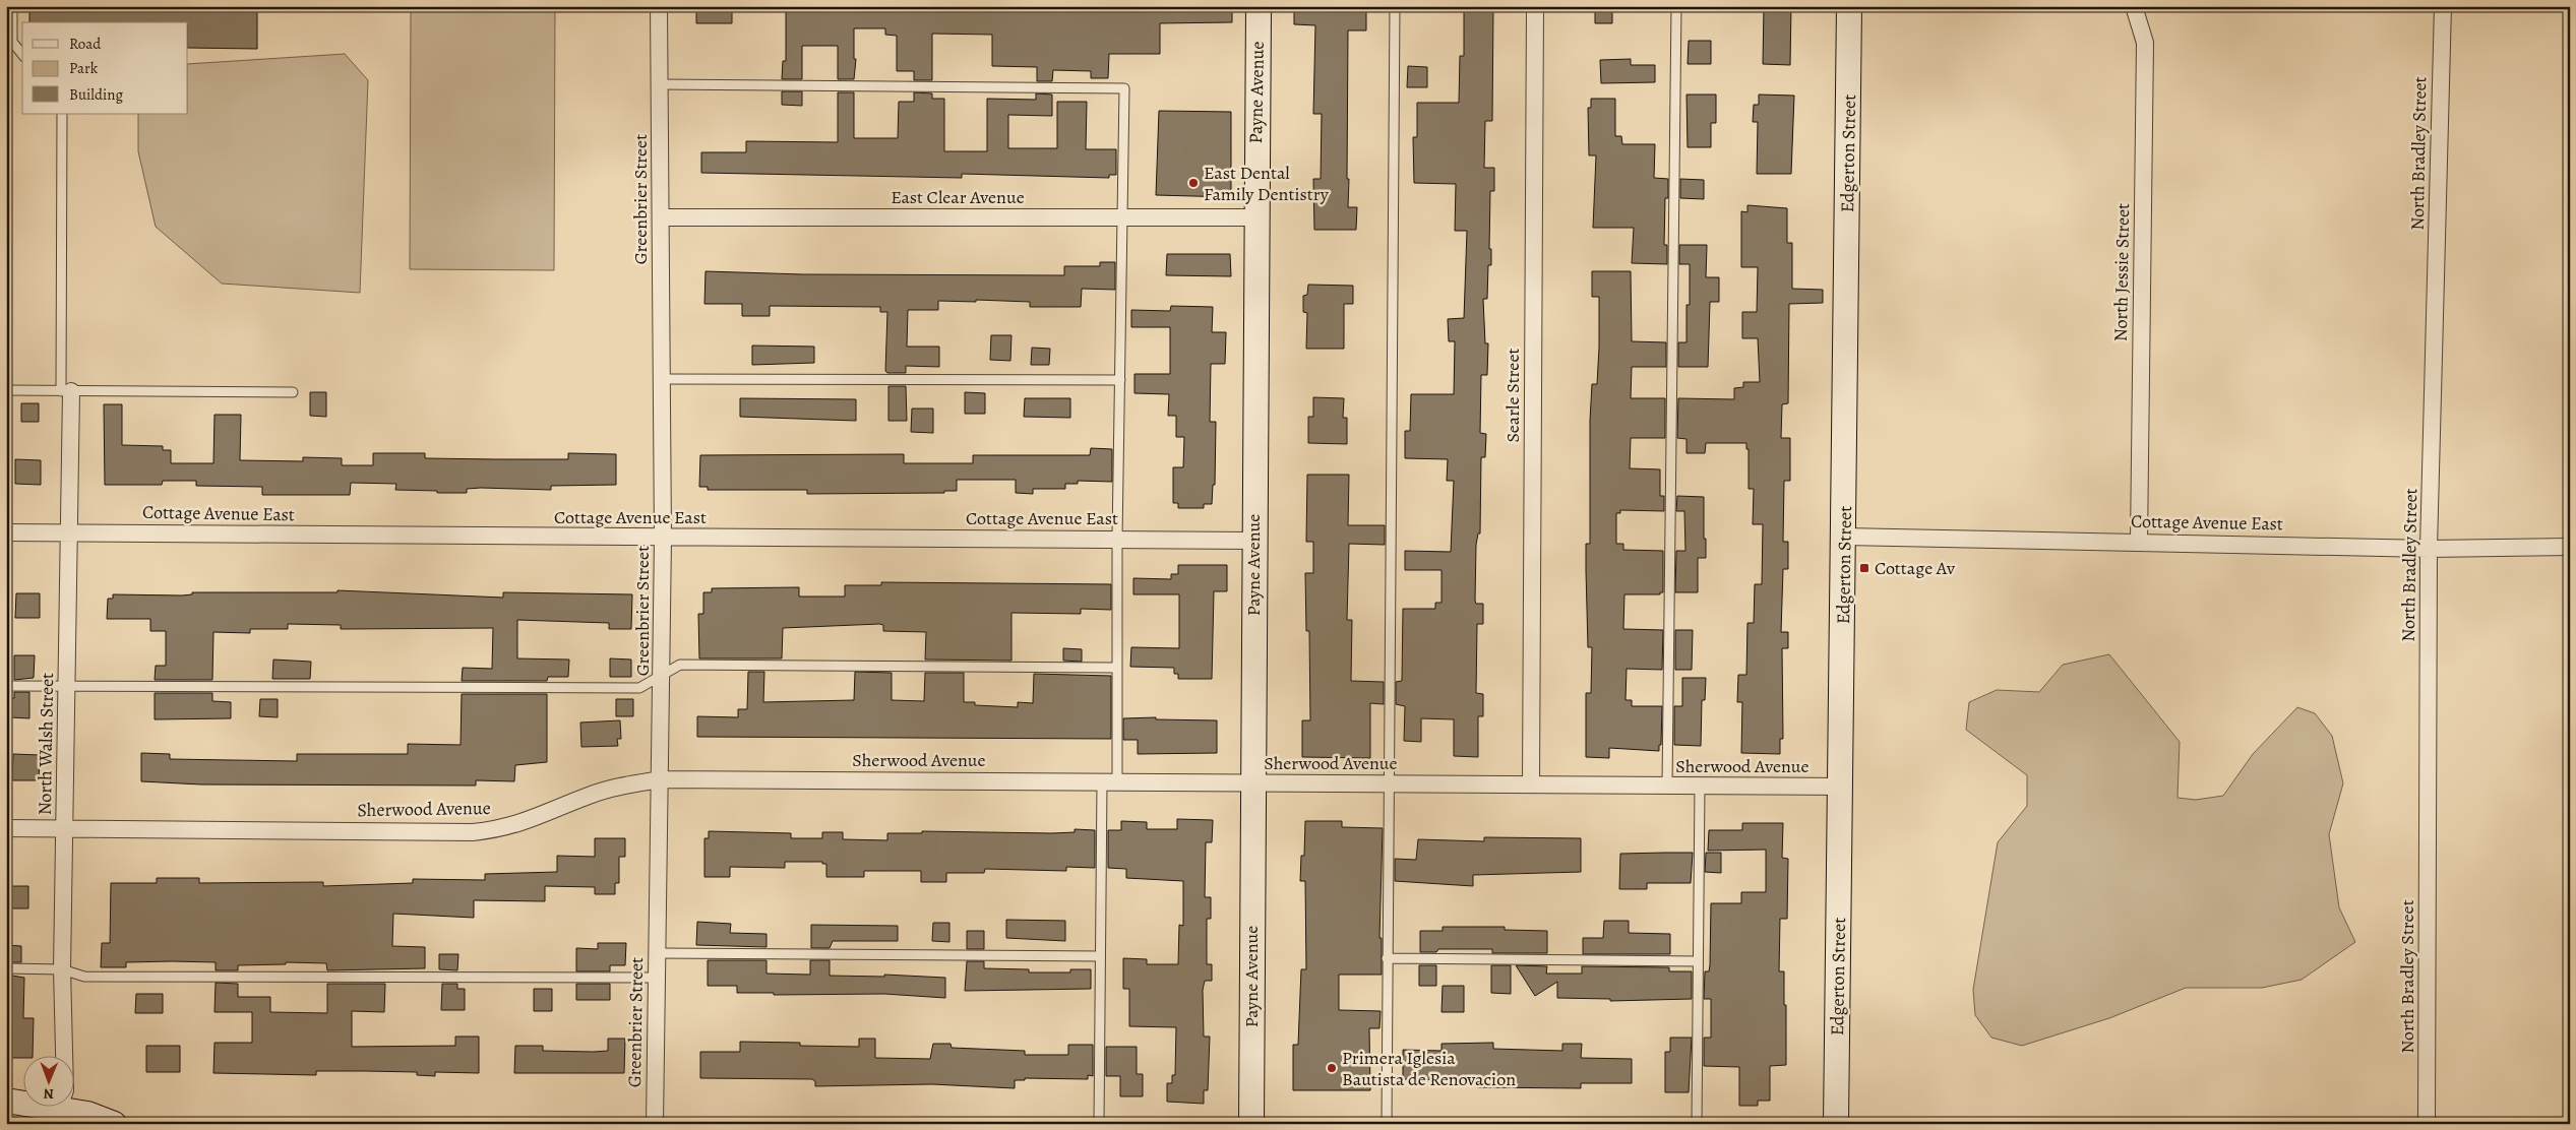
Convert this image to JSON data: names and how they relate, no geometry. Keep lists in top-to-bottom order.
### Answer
{
  "streets": {
    "street": [
      "Payne Avenue",
      "Edgerton Street",
      "North Bradley Street",
      "East Clear Avenue",
      "Greenbrier Street",
      "North Jessie Street",
      "Searle Street",
      "Cottage Avenue East",
      "North Walsh Street",
      "Sherwood Avenue"
    ]
  },
  "crossings": [
    ["Payne Avenue", "East Clear Avenue"],
    ["Payne Avenue", "Cottage Avenue East"],
    ["Payne Avenue", "Sherwood Avenue"],
    ["Edgerton Street", "Cottage Avenue East"],
    ["Edgerton Street", "Sherwood Avenue"],
    ["North Bradley Street", "Cottage Avenue East"],
    ["East Clear Avenue", "Greenbrier Street"],
    ["Greenbrier Street", "Cottage Avenue East"],
    ["Greenbrier Street", "Sherwood Avenue"],
    ["North Jessie Street", "Cottage Avenue East"],
    ["Searle Street", "Sherwood Avenue"],
    ["Cottage Avenue East", "North Walsh Street"],
    ["North Walsh Street", "Sherwood Avenue"]
  ],
  "places": {
    "other": ["East Dental Family Dentistry", "Primera Iglesia Bautista de Renovacion"],
    "transit": ["Cottage Av"]
  },
  "legend": ["Road", "Park", "Building"],
  "north": "bottom"
}
